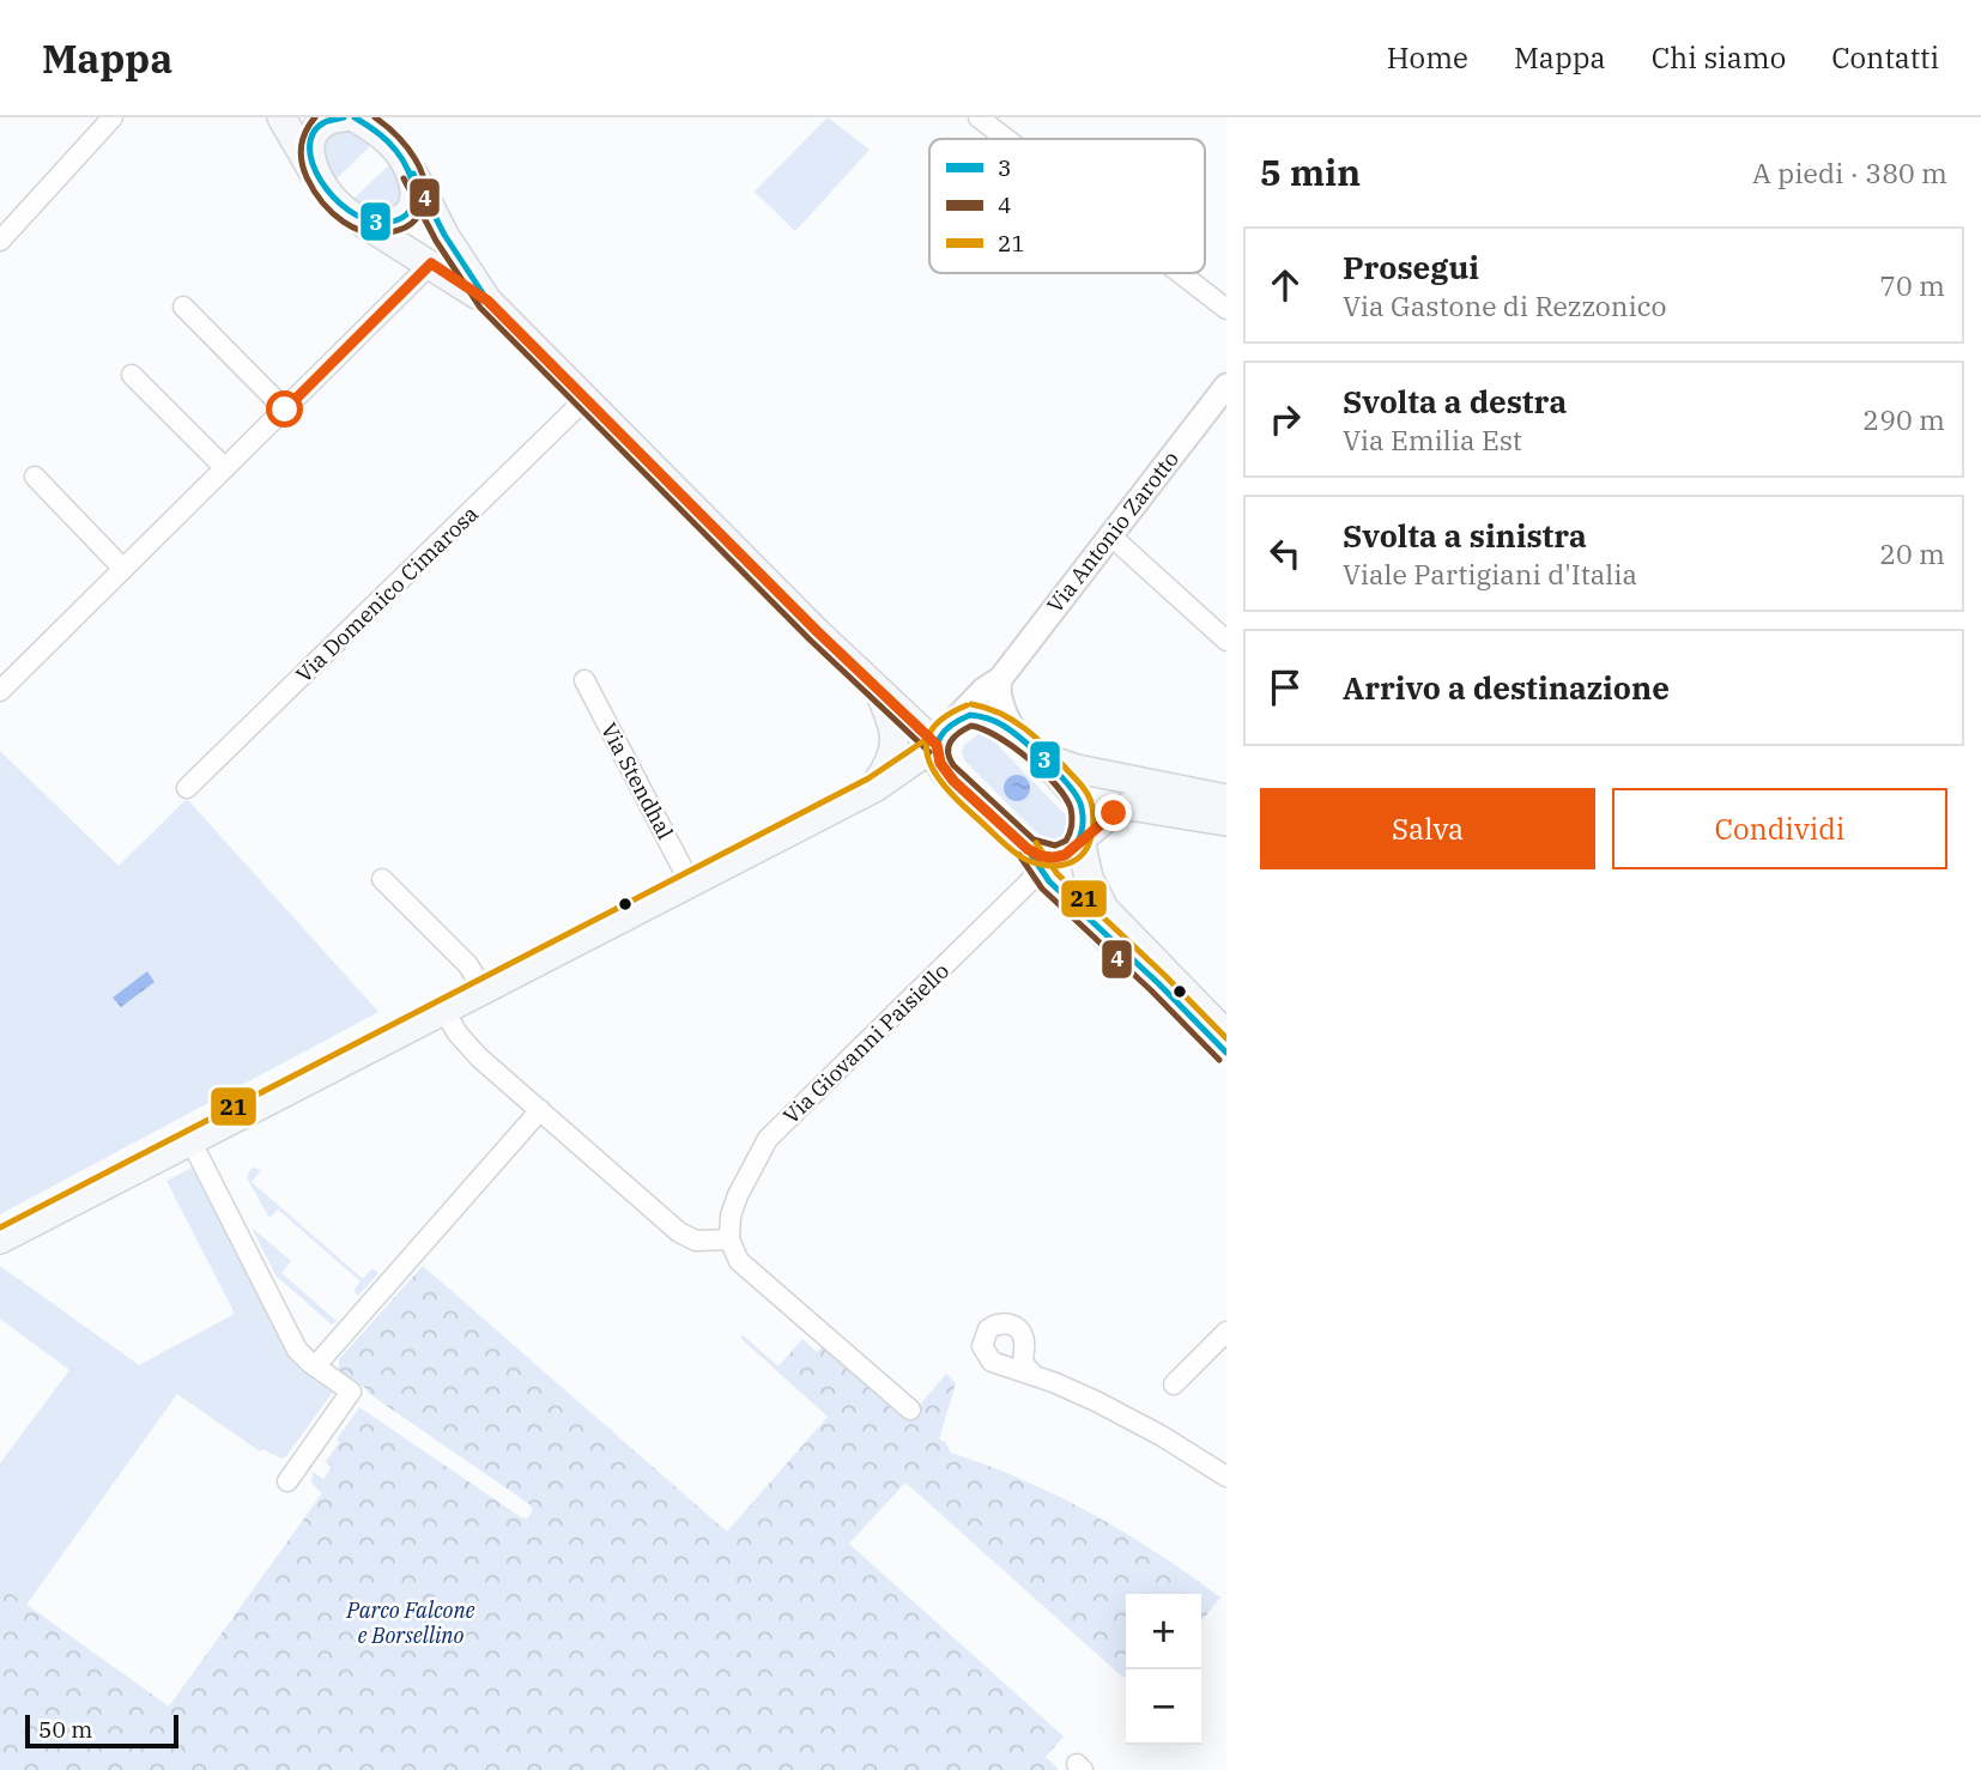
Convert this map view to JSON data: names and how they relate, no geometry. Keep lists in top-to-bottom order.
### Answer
{
  "streets": {
    "street": [
      "Via Antonio Zarotto",
      "Via Domenico Cimarosa",
      "Via Stendhal",
      "Via Giovanni Paisiello"
    ]
  },
  "parks": ["Parco Falcone e Borsellino"],
  "lines": ["transit line 3", "transit line 4", "transit line 21"],
  "legend": ["3", "4", "21"],
  "scale_bar": "50 m",
  "page": {
    "header": "Mappa",
    "nav": [
      "Home",
      "Mappa",
      "Chi siamo",
      "Contatti"
    ],
    "heading": ["5 min", "A piedi · 380 m"],
    "list": [
      ["Prosegui", "Via Gastone di Rezzonico", "70 m"],
      ["Svolta a destra", "Via Emilia Est", "290 m"],
      ["Svolta a sinistra", "Viale Partigiani d'Italia", "20 m"],
      "Arrivo a destinazione"
    ],
    "buttons": ["Salva", "Condividi"],
    "map_buttons": ["+", "−"],
    "scale": "50 m"
  }
}
